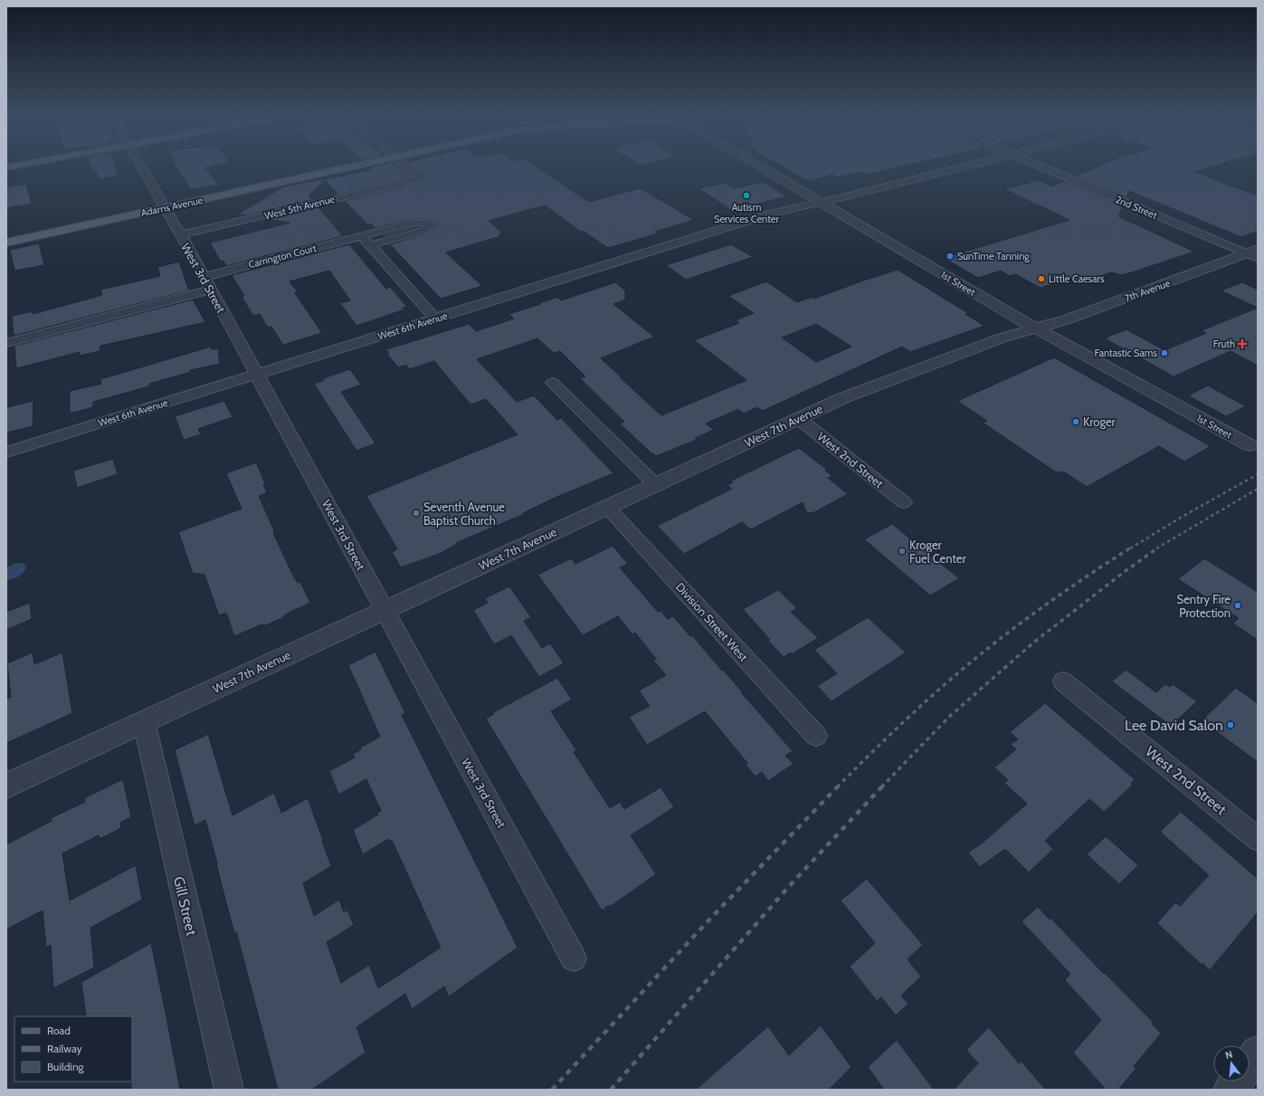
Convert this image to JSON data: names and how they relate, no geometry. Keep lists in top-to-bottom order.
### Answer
{
  "streets": {
    "main road": ["Adams Avenue"],
    "street": [
      "West 5th Avenue",
      "2nd Street",
      "Carrington Court",
      "West 3rd Street",
      "1st Street",
      "7th Avenue",
      "West 6th Avenue",
      "West 7th Avenue",
      "West 2nd Street",
      "Division Street West",
      "Gill Street"
    ]
  },
  "crossings": [
    ["Adams Avenue", "West 3rd Street"],
    ["West 5th Avenue", "West 3rd Street"],
    ["2nd Street", "7th Avenue"],
    ["Carrington Court", "West 3rd Street"],
    ["West 3rd Street", "West 6th Avenue"],
    ["West 3rd Street", "West 7th Avenue"],
    ["1st Street", "7th Avenue"],
    ["1st Street", "West 6th Avenue"],
    ["1st Street", "West 7th Avenue"],
    ["7th Avenue", "West 7th Avenue"],
    ["West 7th Avenue", "West 2nd Street"],
    ["West 7th Avenue", "Division Street West"],
    ["West 7th Avenue", "Gill Street"]
  ],
  "places": {
    "other": [
      "Autism Services Center",
      "SunTime Tanning",
      "Little Caesars",
      "Fantastic Sams",
      "Kroger",
      "Seventh Avenue Baptist Church",
      "Kroger Fuel Center",
      "Sentry Fire Protection",
      "Lee David Salon"
    ],
    "health": ["Fruth"]
  },
  "legend": ["Road", "Railway", "Building"],
  "north": "top"
}
